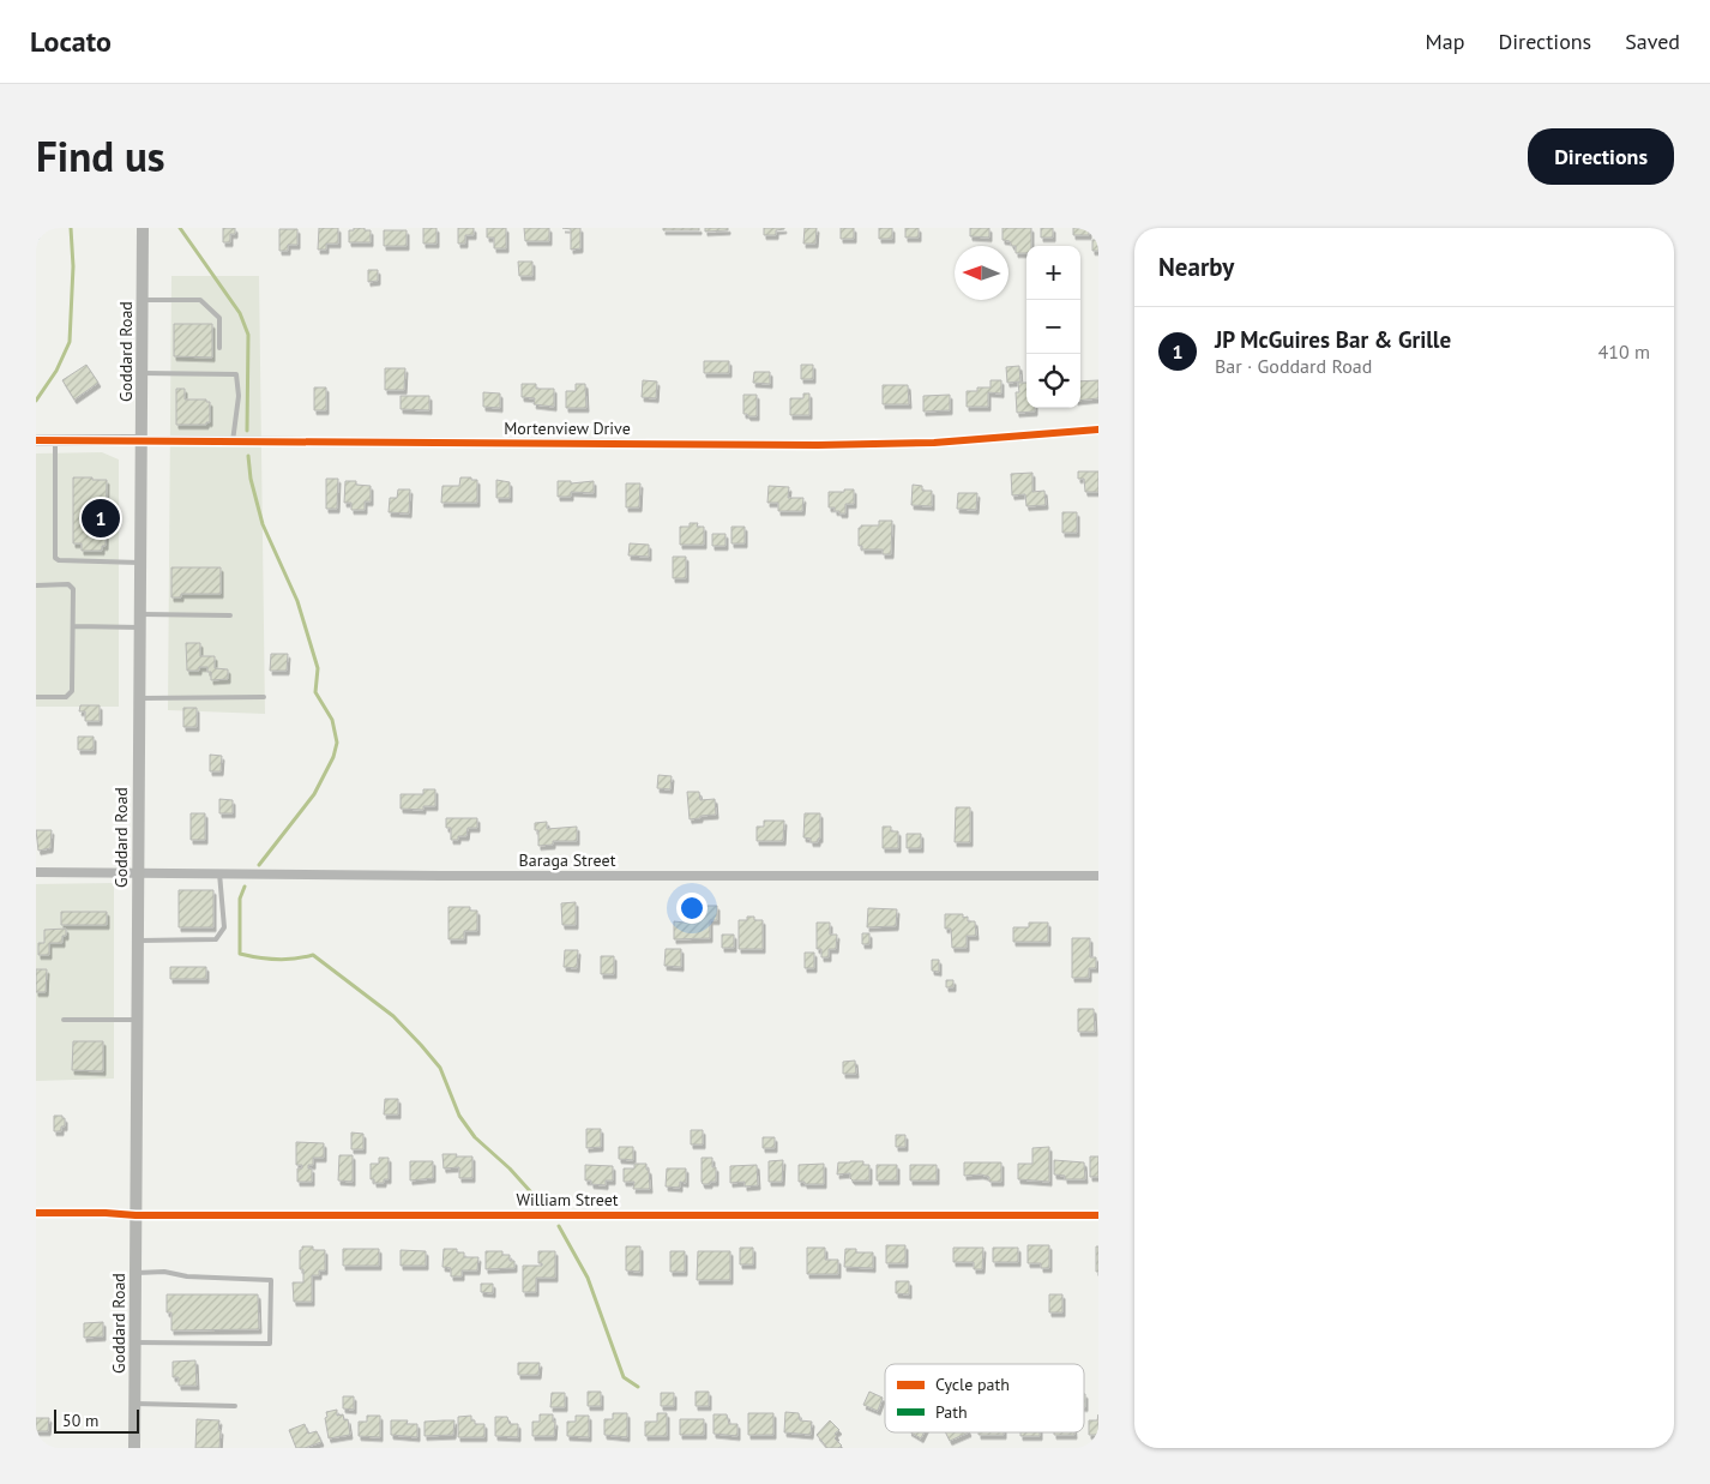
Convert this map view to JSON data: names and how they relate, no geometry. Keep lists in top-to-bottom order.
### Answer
{
  "streets": {
    "main road": ["Goddard Road", "Mortenview Drive"],
    "street": ["Baraga Street", "William Street"]
  },
  "crossings": [
    ["Goddard Road", "Mortenview Drive"],
    ["Goddard Road", "Baraga Street"],
    ["Goddard Road", "William Street"]
  ],
  "legend": ["Cycle path", "Path"],
  "scale_bar": "50 m",
  "north": "left",
  "page": {
    "header": "Locato",
    "nav": ["Map", "Directions", "Saved"],
    "title": "Find us",
    "buttons": "Directions",
    "heading": "Nearby",
    "map_buttons": ["+", "−"],
    "list": [
      {
        "mark": "1",
        "name": "JP McGuires Bar & Grille",
        "note": "Bar · Goddard Road",
        "value": "410 m"
      }
    ],
    "pins": "1",
    "scale": "50 m"
  }
}
